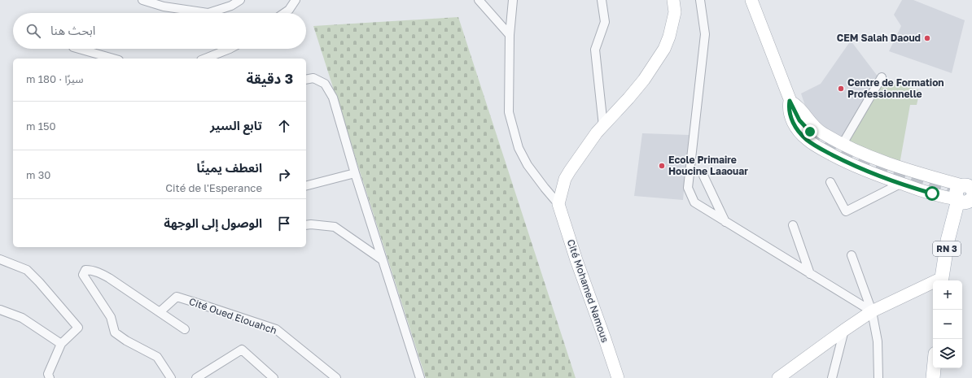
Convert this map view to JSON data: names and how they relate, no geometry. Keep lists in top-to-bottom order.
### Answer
{
  "streets": {
    "main road": ["RN 3", "Cité Mohamed Namous"],
    "street": ["Cité Oued Elouahch"]
  },
  "places": ["CEM Salah Daoud", "Centre de Formation Professionnelle", "Ecole Primaire Houcine Laaouar"],
  "page": {
    "search": "ابحث هنا",
    "heading": ["3 دقيقة", "سيرًا · 180 m"],
    "list": [
      ["تابع السير", "150 m"],
      ["انعطف يمينًا", "Cité de l'Esperance", "30 m"],
      "الوصول إلى الوجهة"
    ],
    "map_buttons": ["+", "−"]
  }
}
